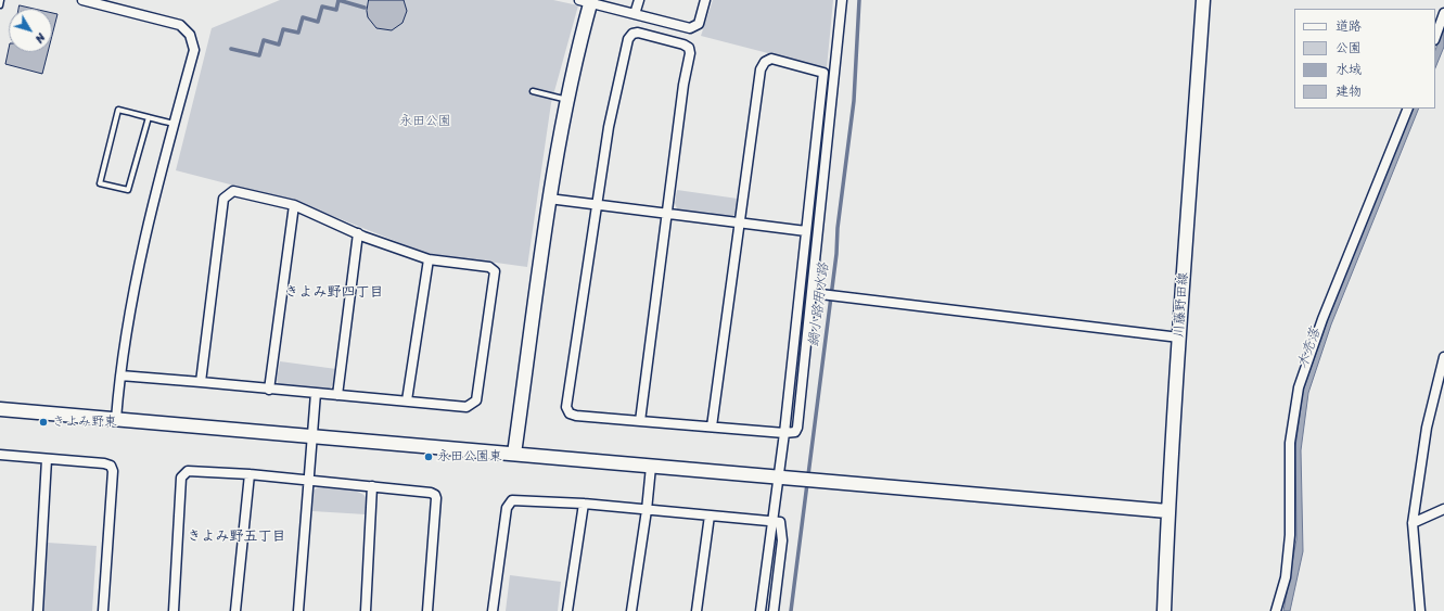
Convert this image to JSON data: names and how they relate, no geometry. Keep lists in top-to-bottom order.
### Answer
{
  "streets": {
    "street": ["川藤野田線"]
  },
  "districts": ["きよみ野四丁目", "きよみ野五丁目"],
  "water": ["鍋小路用水路", "木売落"],
  "parks": ["永田公園"],
  "places": ["きよみ野東", "永田公園東"],
  "legend": [
    "道路",
    "公園",
    "水域",
    "建物"
  ],
  "north": "bottom right"
}
